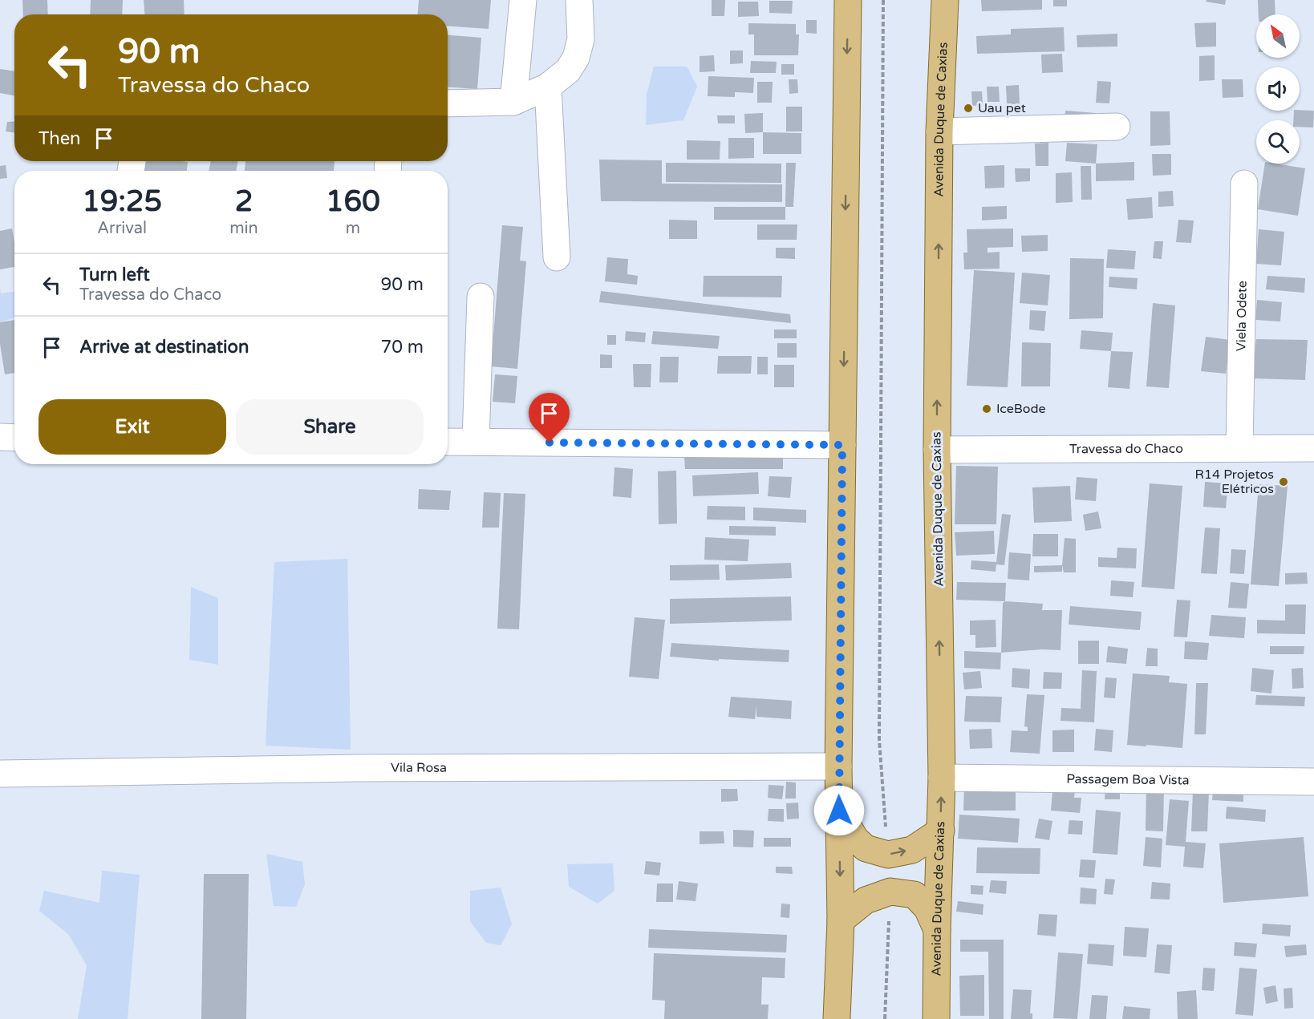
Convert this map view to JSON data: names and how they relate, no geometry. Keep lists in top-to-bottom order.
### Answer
{
  "streets": {
    "main road": ["Avenida Duque de Caxias"],
    "street": [
      "Viela Odete",
      "Travessa do Chaco",
      "Vila Rosa",
      "Passagem Boa Vista"
    ]
  },
  "crossings": [
    ["Avenida Duque de Caxias", "Travessa do Chaco"],
    ["Avenida Duque de Caxias", "Passagem Boa Vista"],
    ["Viela Odete", "Travessa do Chaco"]
  ],
  "places": ["Uau pet", "IceBode", "R14 Projetos Elétricos"],
  "north": "top left",
  "page": {
    "turn": ["90 m", "Travessa do Chaco"],
    "then": "Then",
    "eta": [
      "19:25",
      "Arrival",
      "2",
      "min",
      "160",
      "m"
    ],
    "list": [
      {
        "name": "Turn left",
        "note": "Travessa do Chaco",
        "value": "90 m"
      },
      {
        "name": "Arrive at destination",
        "value": "70 m"
      }
    ],
    "buttons": ["Exit", "Share"]
  }
}
